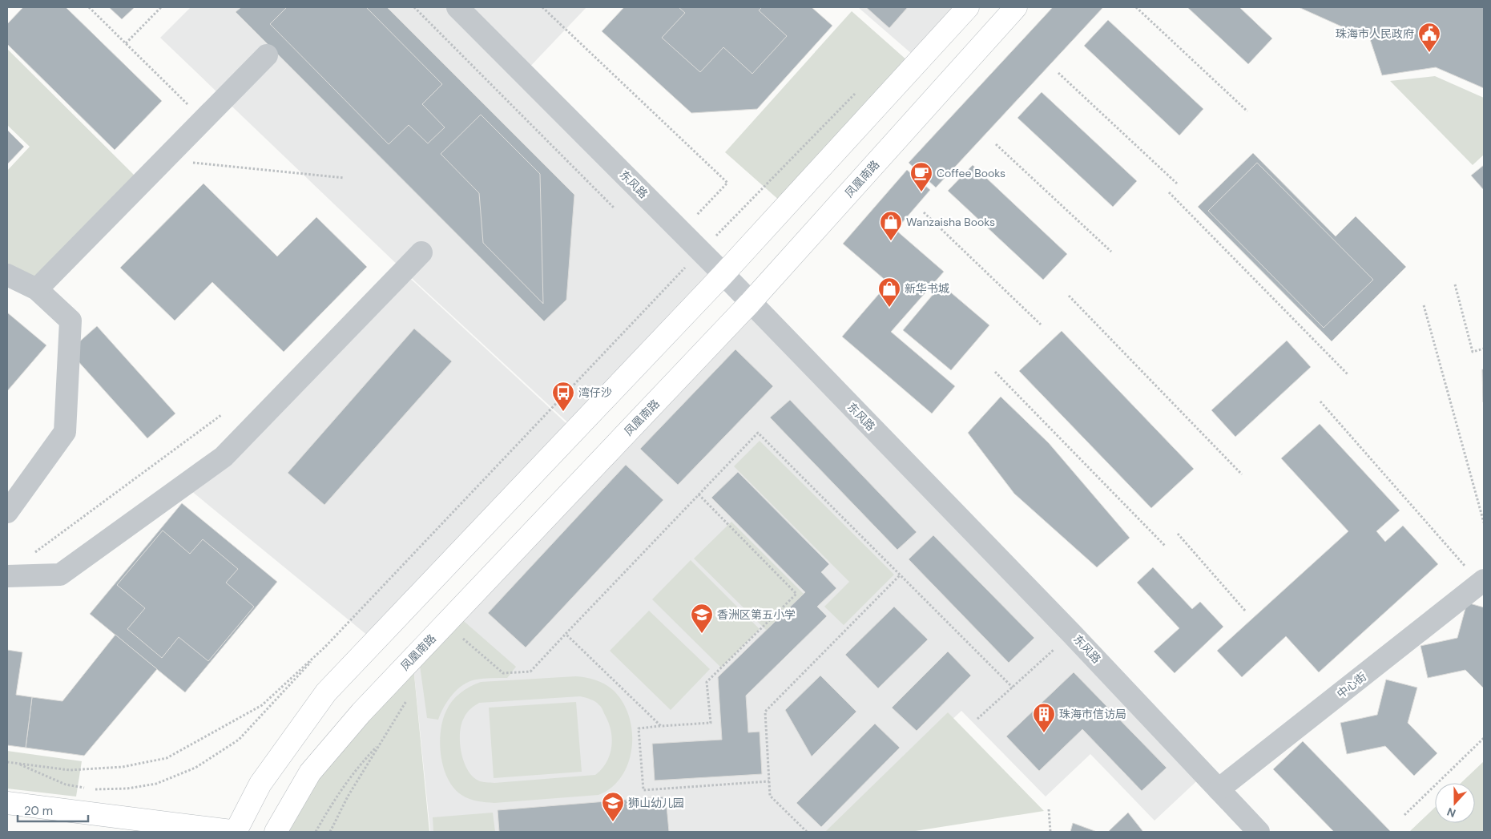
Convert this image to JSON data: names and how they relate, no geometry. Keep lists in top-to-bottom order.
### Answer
{
  "streets": {
    "main road": ["凤凰南路"],
    "street": ["东风路", "中心街"]
  },
  "crossings": [
    ["凤凰南路", "东风路"],
    ["东风路", "中心街"]
  ],
  "places": {
    "public building": ["珠海市人民政府"],
    "cafe": ["Coffee Books"],
    "shop": ["Wanzaisha Books", "新华书城"],
    "bus stop": ["湾仔沙"],
    "school or university": ["香洲区第五小学", "狮山幼儿园"],
    "building": ["珠海市信访局"]
  },
  "scale_bar": "20 m",
  "north": "bottom"
}
